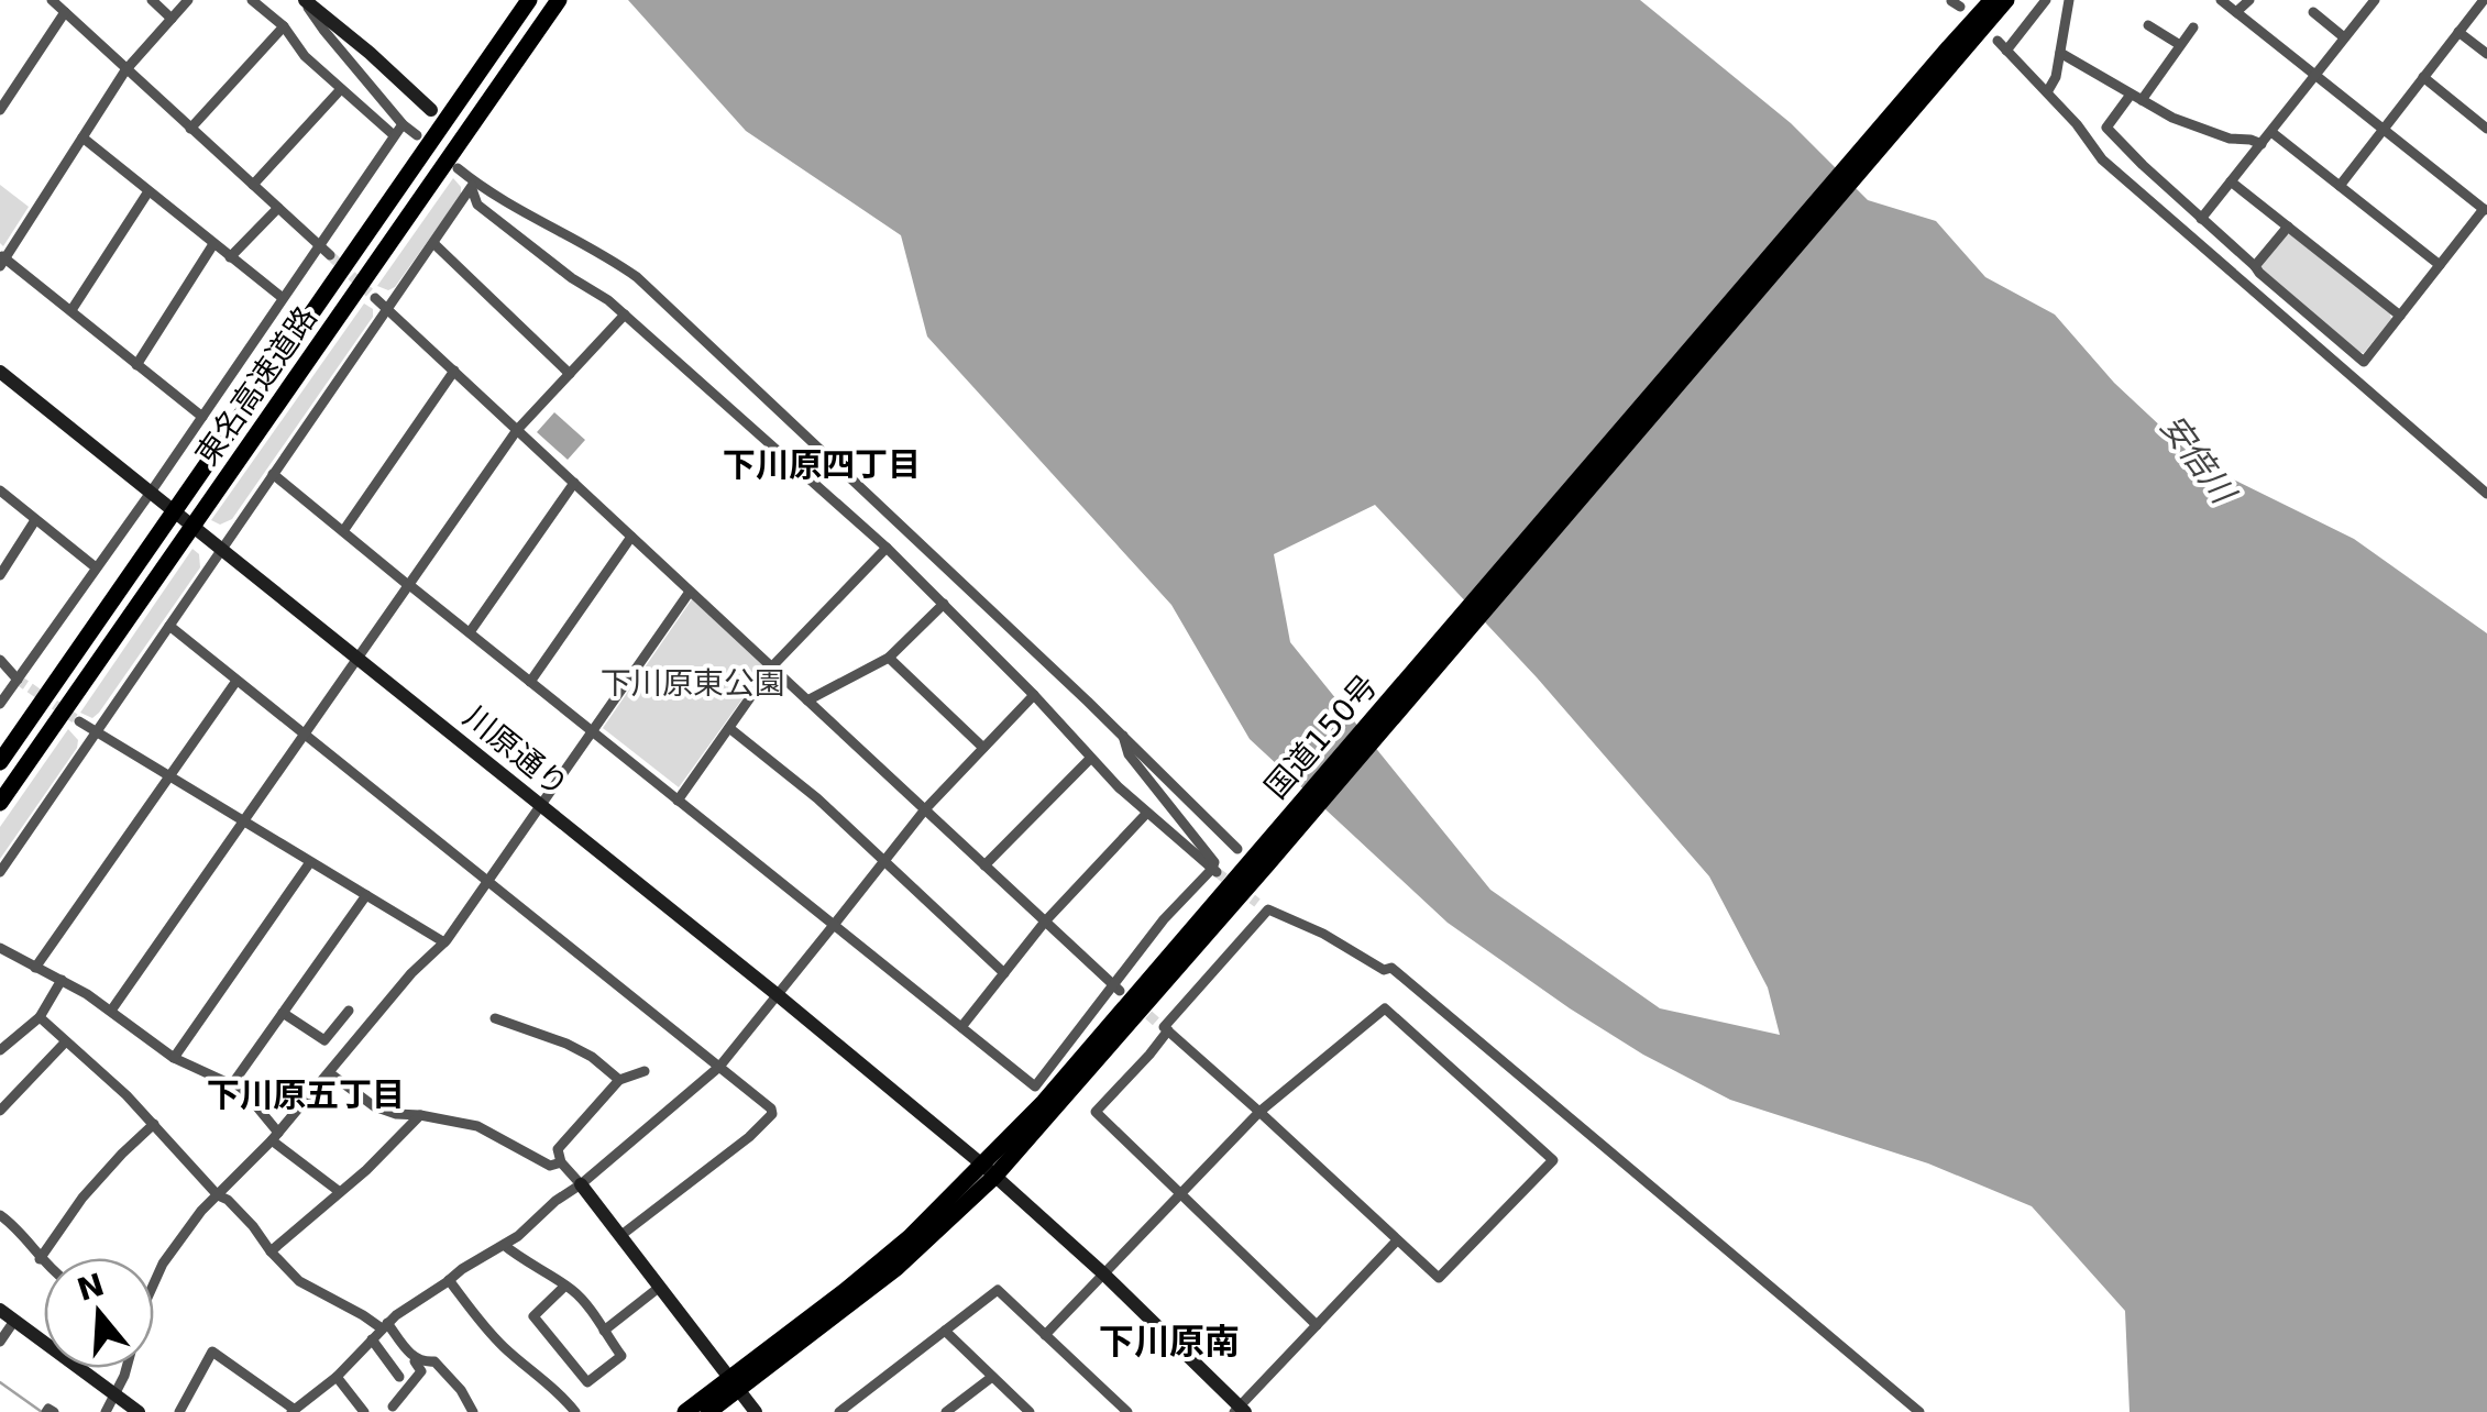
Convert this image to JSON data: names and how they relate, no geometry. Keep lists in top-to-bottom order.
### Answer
{
  "streets": {
    "highway": ["東名高速道路", "国道150号"],
    "street": ["川原通り"]
  },
  "crossings": [
    ["国道150号", "川原通り"]
  ],
  "districts": ["下川原四丁目", "下川原五丁目", "下川原南"],
  "water": ["安倍川"],
  "parks": ["下川原東公園"],
  "north": "top"
}
